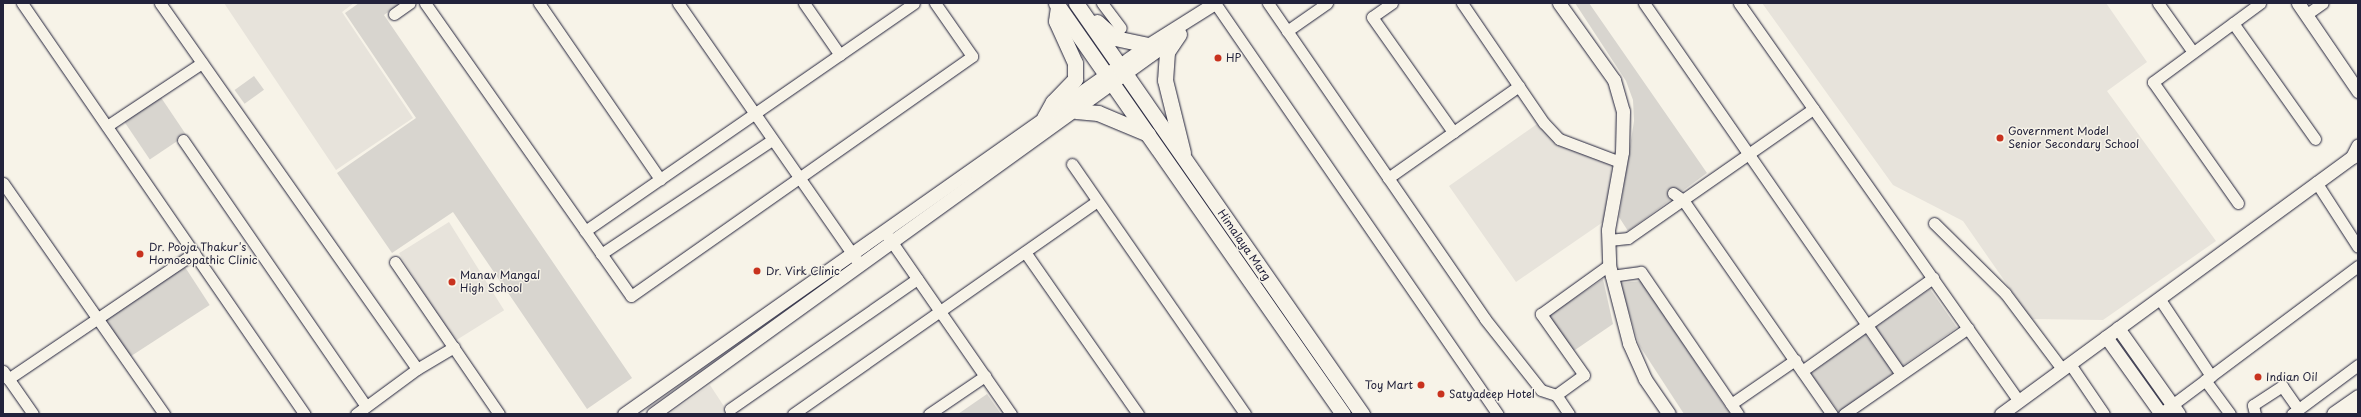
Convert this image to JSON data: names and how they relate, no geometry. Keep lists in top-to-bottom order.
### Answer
{
  "streets": {
    "main road": ["Himalaya Marg"]
  },
  "places": [
    "HP",
    "Government Model Senior Secondary School",
    "Dr. Pooja Thakur's Homoeopathic Clinic",
    "Dr. Virk Clinic",
    "Manav Mangal High School",
    "Indian Oil",
    "Toy Mart",
    "Satyadeep Hotel"
  ]
}
